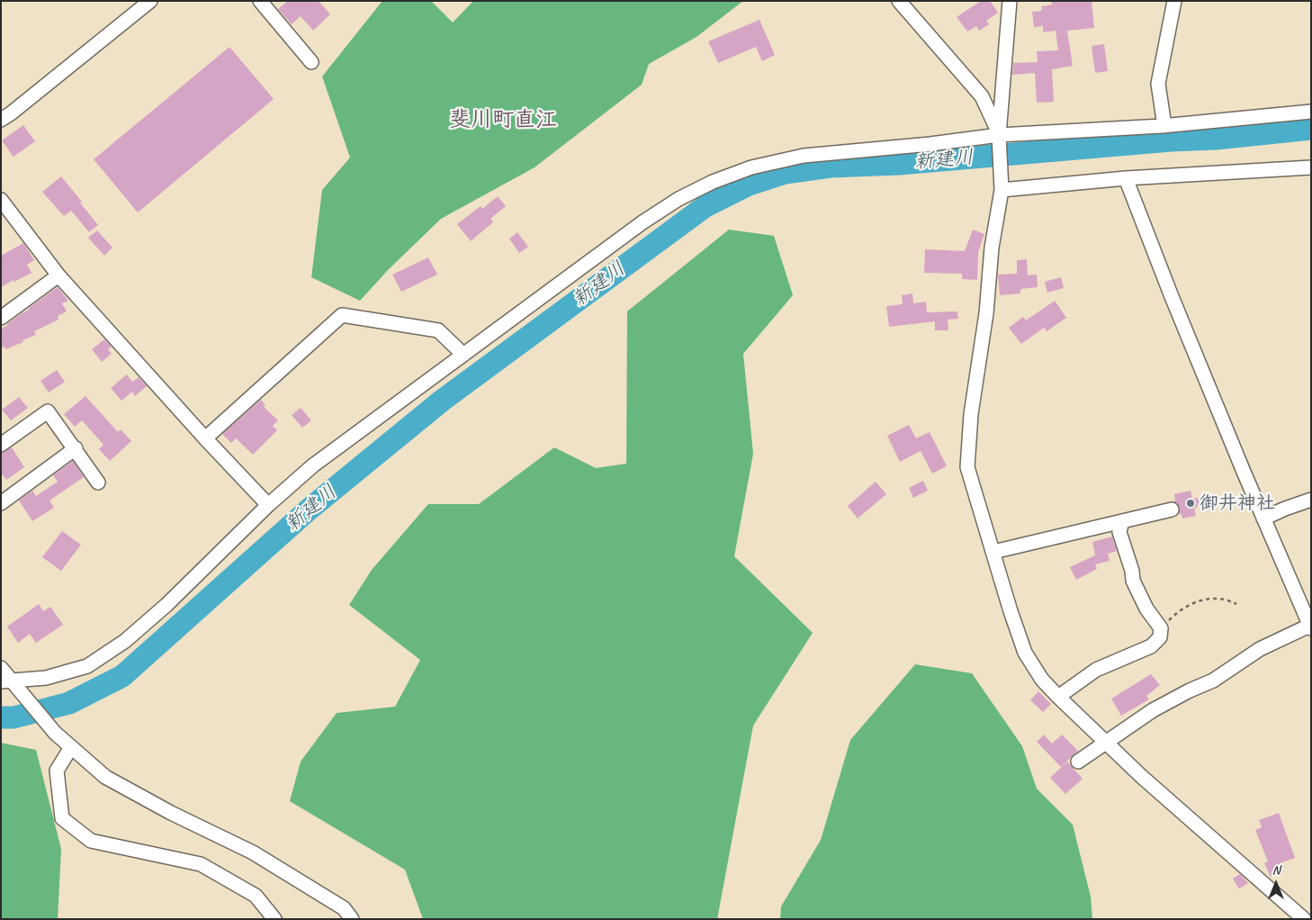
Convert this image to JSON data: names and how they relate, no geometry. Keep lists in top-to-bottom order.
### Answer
{
  "districts": ["斐川町直江"],
  "water": ["新建川"],
  "places": ["御井神社"],
  "north": "top"
}
